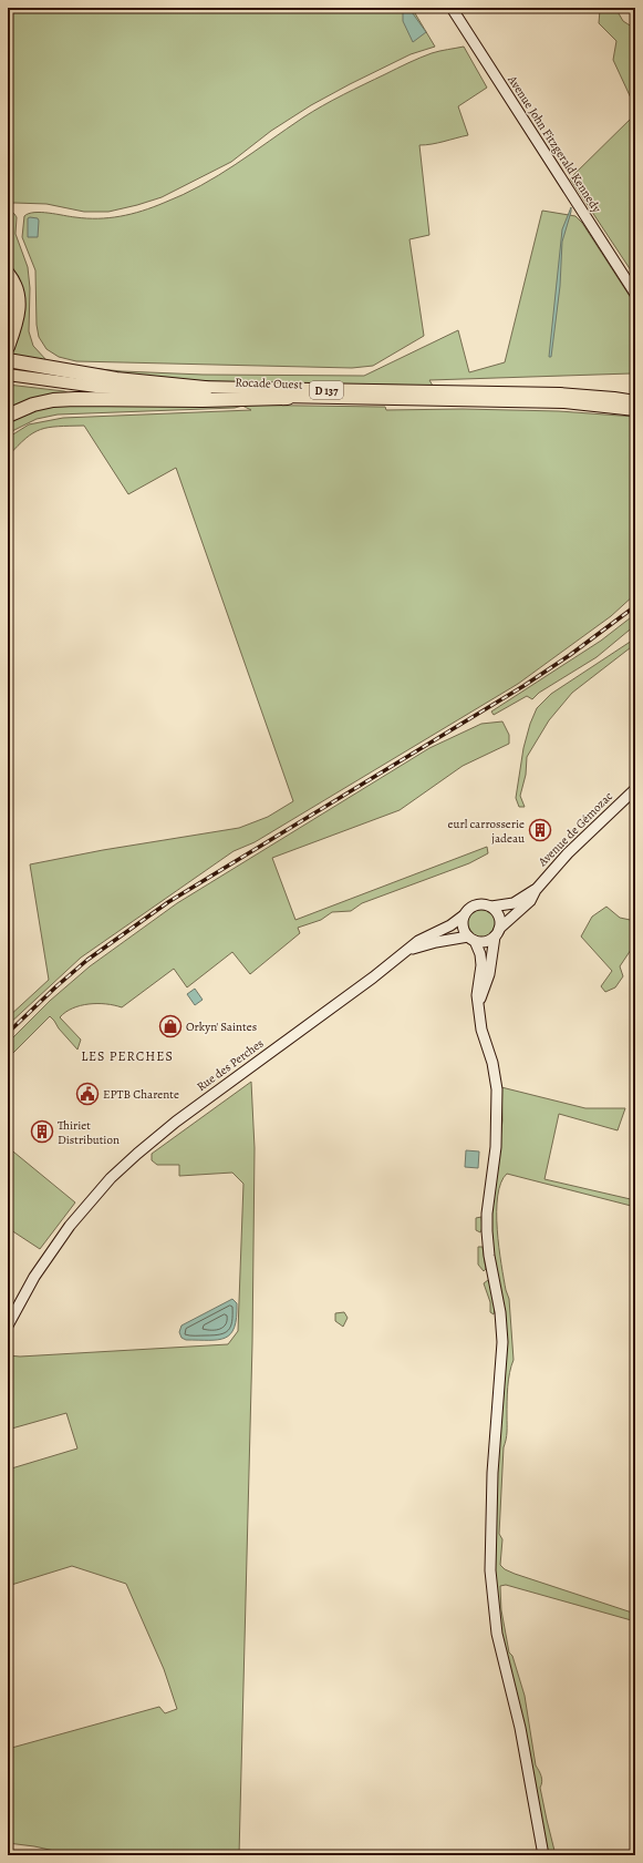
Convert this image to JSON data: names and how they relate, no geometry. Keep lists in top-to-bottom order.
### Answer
{
  "streets": {
    "main road": [
      "Avenue John Fitzgerald Kennedy",
      "Rocade Ouest",
      "D 137",
      "Avenue de Gémozac",
      "Rue des Perches"
    ]
  },
  "crossings": [
    ["Avenue de Gémozac", "Rue des Perches"]
  ],
  "districts": ["LES PERCHES"],
  "places": {
    "building": ["eurl carrosserie jadeau", "Thiriet Distribution"],
    "shop": ["Orkyn' Saintes"],
    "public building": ["EPTB Charente"]
  }
}
